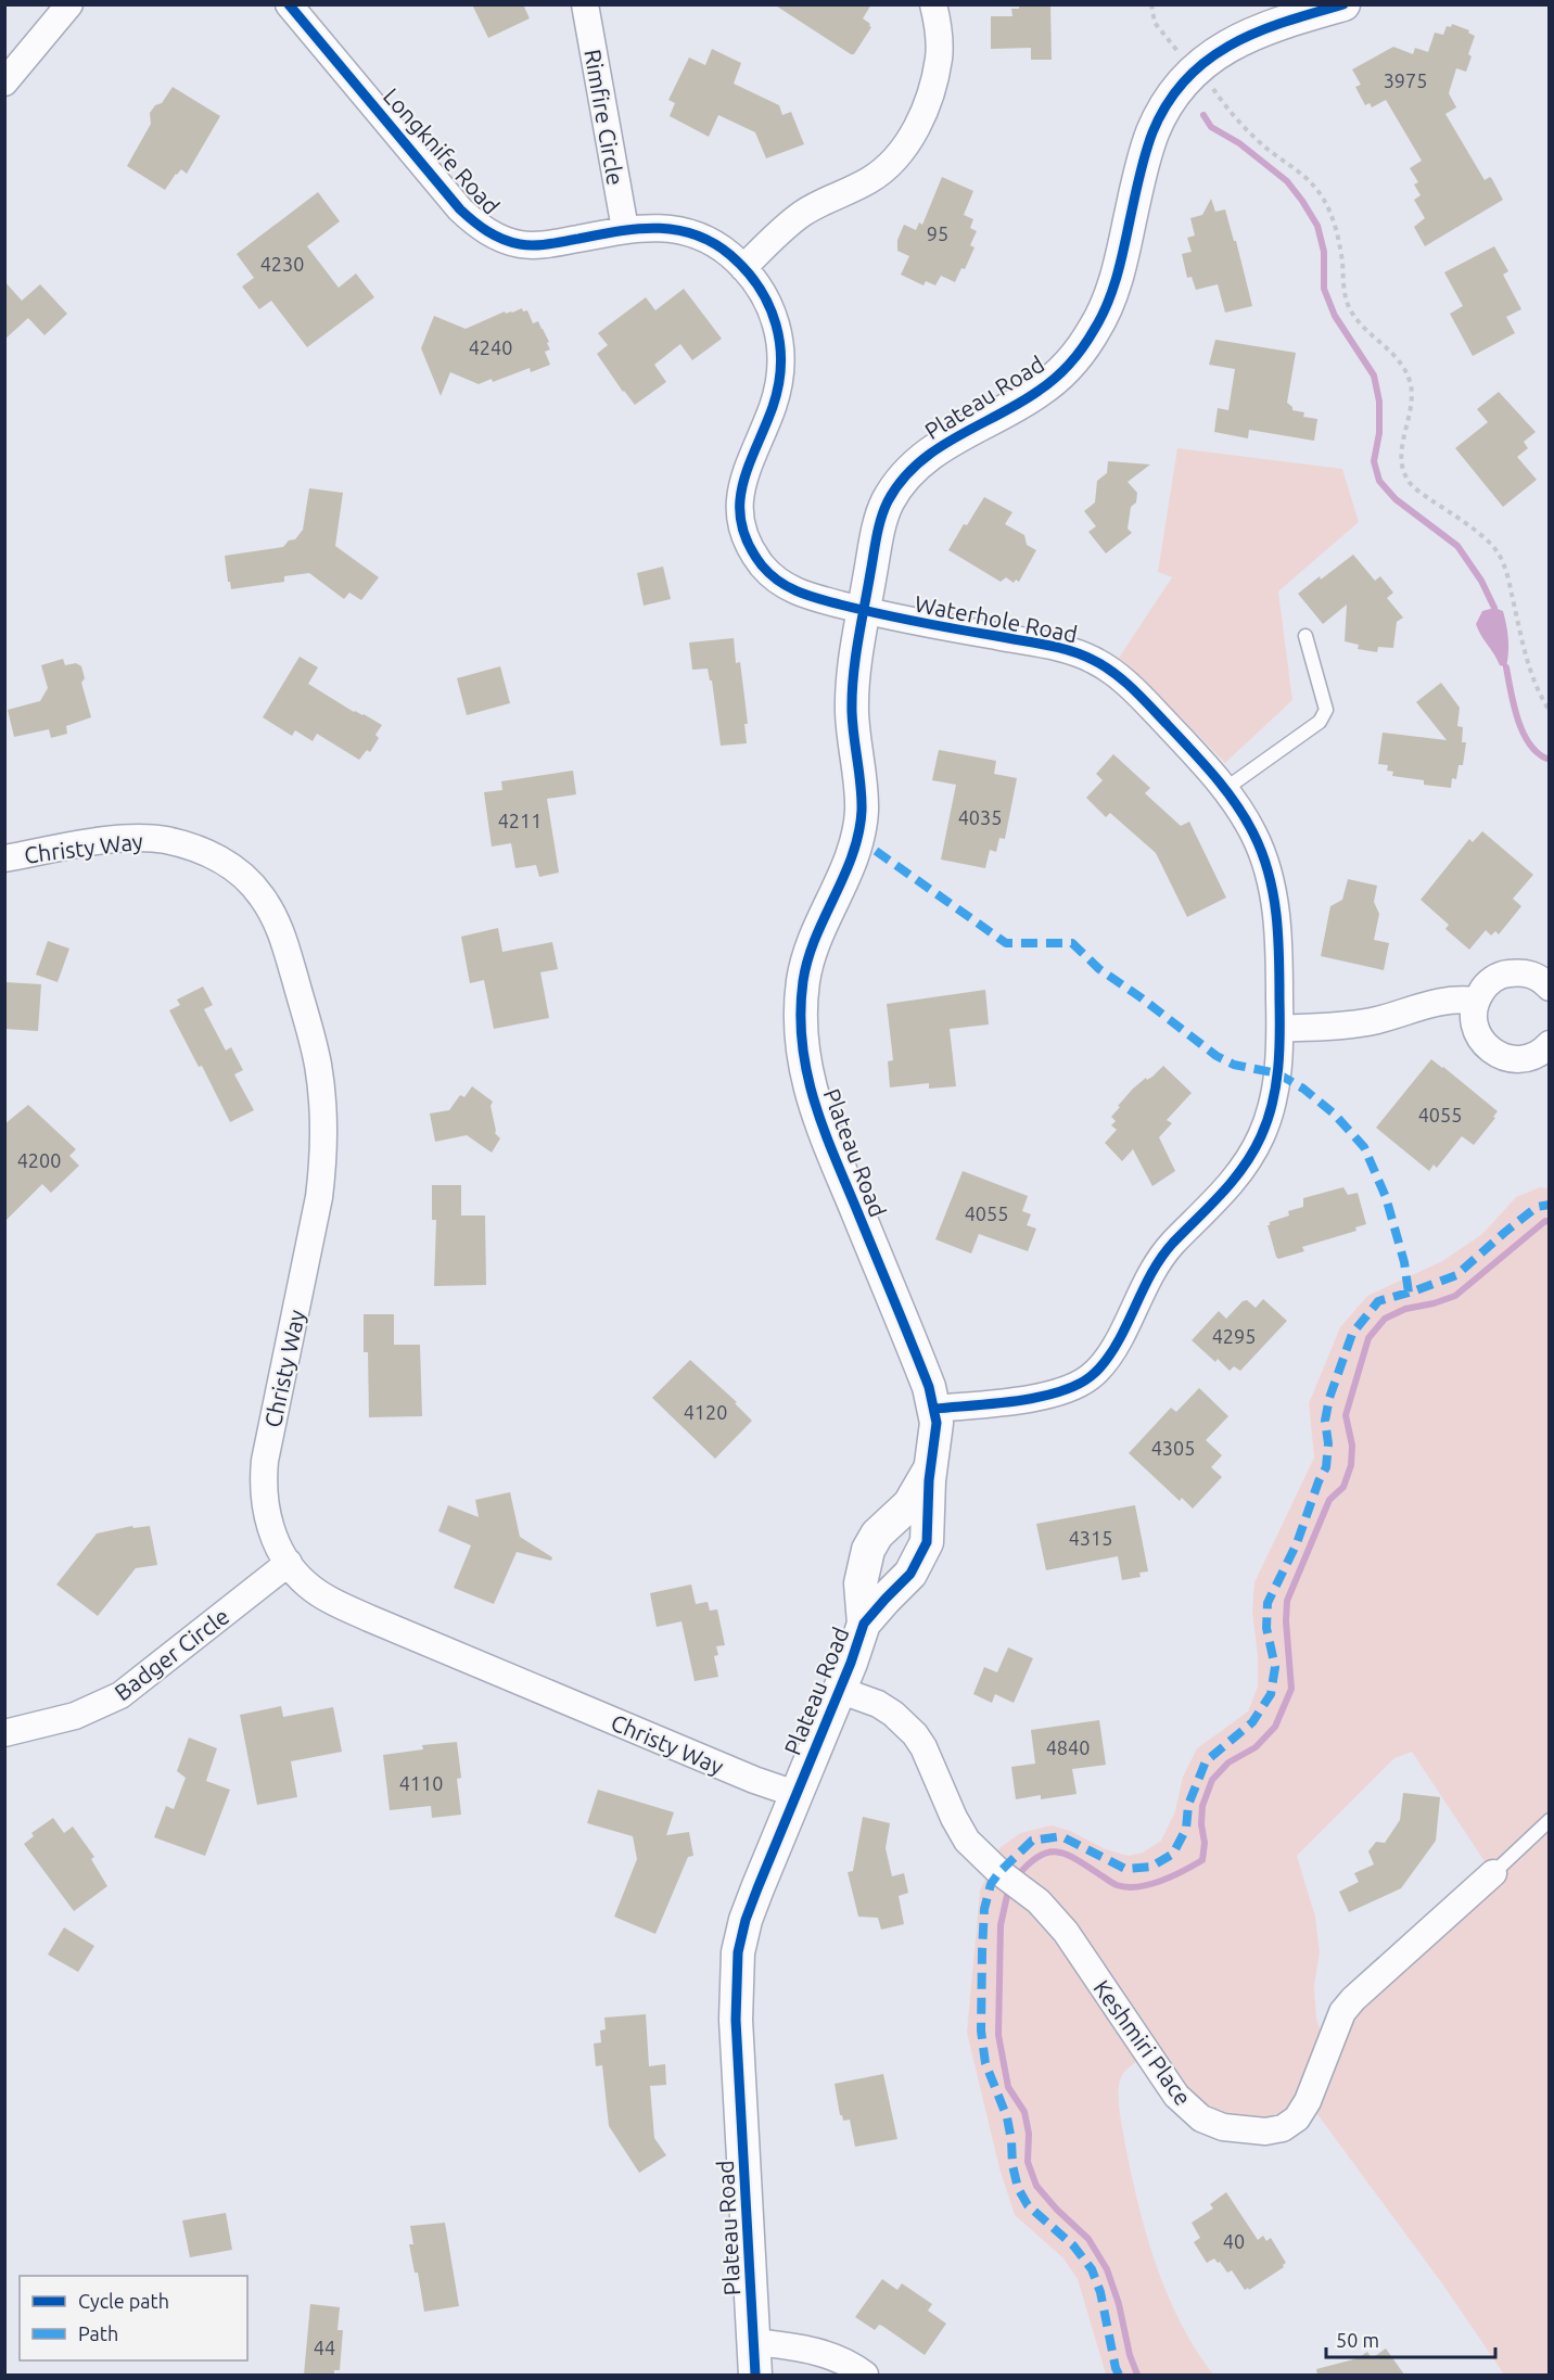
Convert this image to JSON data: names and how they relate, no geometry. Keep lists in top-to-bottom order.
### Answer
{
  "streets": {
    "street": [
      "Rimfire Circle",
      "Longknife Road",
      "Plateau Road",
      "Waterhole Road",
      "Christy Way",
      "Badger Circle",
      "Keshmiri Place"
    ]
  },
  "crossings": [
    ["Rimfire Circle", "Longknife Road"],
    ["Longknife Road", "Plateau Road"],
    ["Longknife Road", "Waterhole Road"],
    ["Plateau Road", "Waterhole Road"],
    ["Plateau Road", "Christy Way"],
    ["Plateau Road", "Keshmiri Place"],
    ["Christy Way", "Badger Circle"]
  ],
  "house_numbers": [
    "3975",
    "95",
    "4230",
    "4240",
    "4035",
    "4211",
    "4055",
    "4200",
    "4055",
    "4295",
    "4120",
    "4305",
    "4315",
    "4840",
    "4110",
    "40",
    "44"
  ],
  "legend": ["Cycle path", "Path"],
  "scale_bar": "50 m"
}
